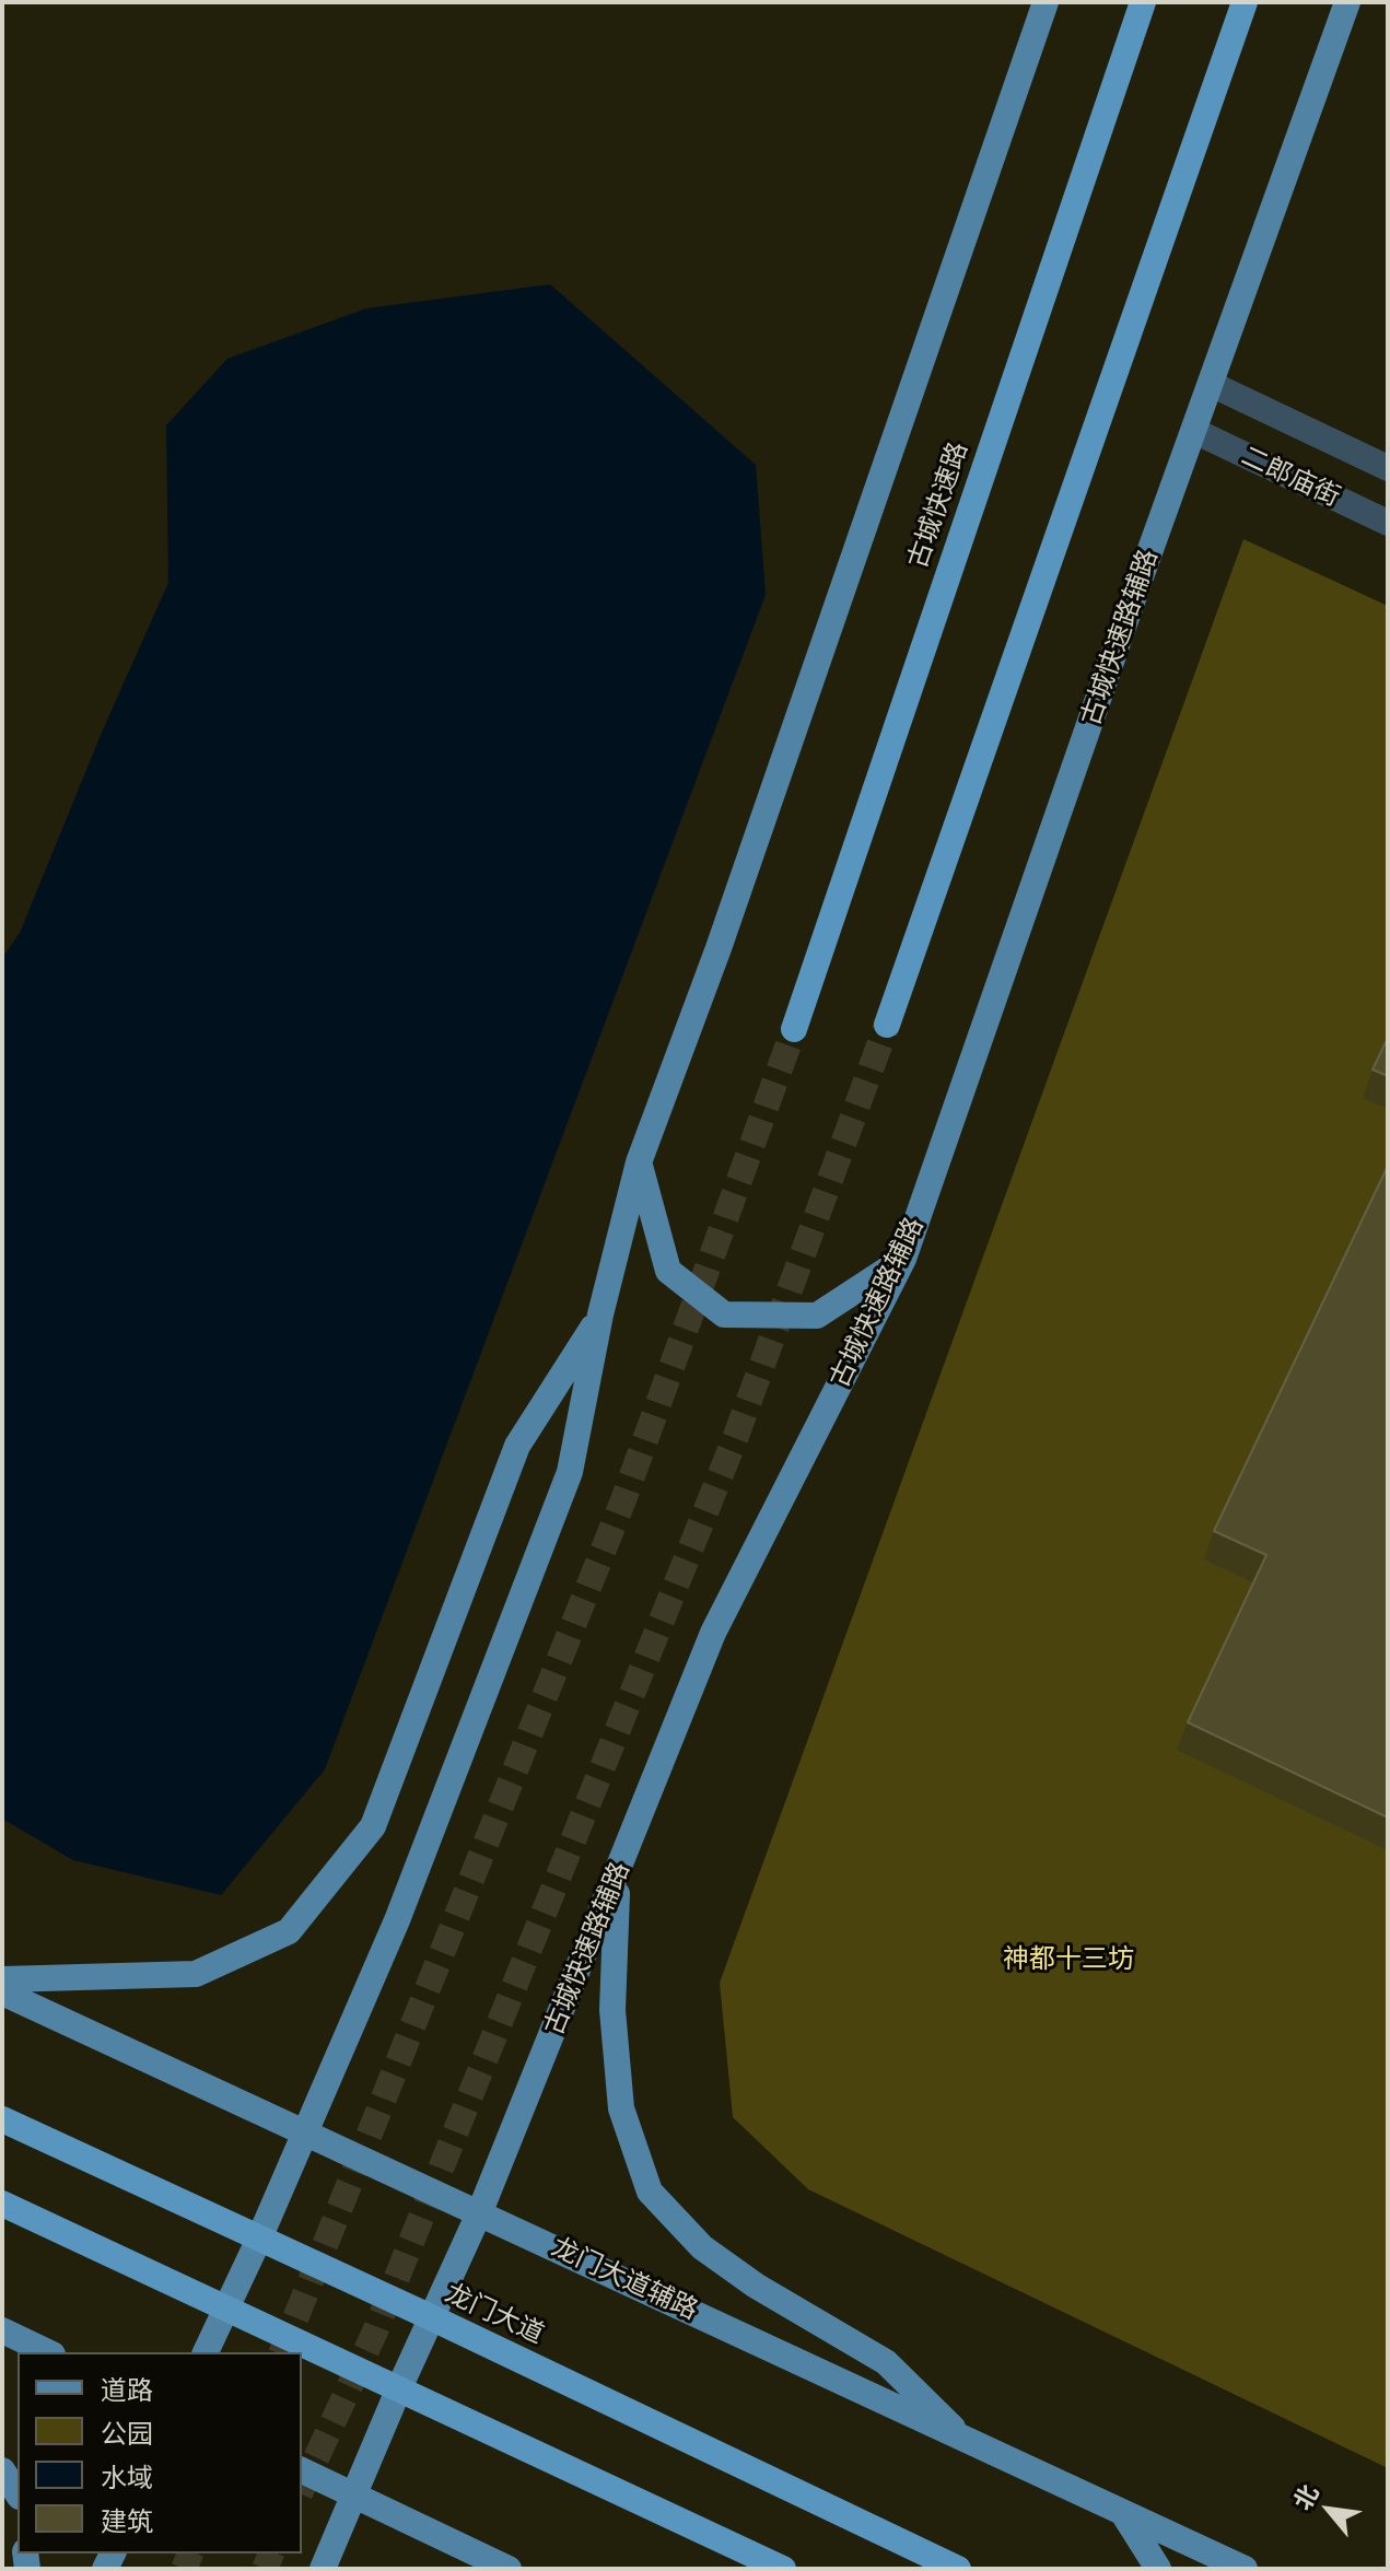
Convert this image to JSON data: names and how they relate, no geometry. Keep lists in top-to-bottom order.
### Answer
{
  "streets": {
    "highway": ["古城快速路", "龙门大道"],
    "main road": ["古城快速路辅路", "龙门大道辅路"],
    "street": ["二郎庙街"]
  },
  "crossings": [
    ["二郎庙街", "古城快速路辅路"],
    ["古城快速路辅路", "龙门大道辅路"],
    ["古城快速路辅路", "龙门大道"]
  ],
  "parks": ["神都十三坊"],
  "legend": [
    "道路",
    "公园",
    "水域",
    "建筑"
  ],
  "north": "top left"
}
